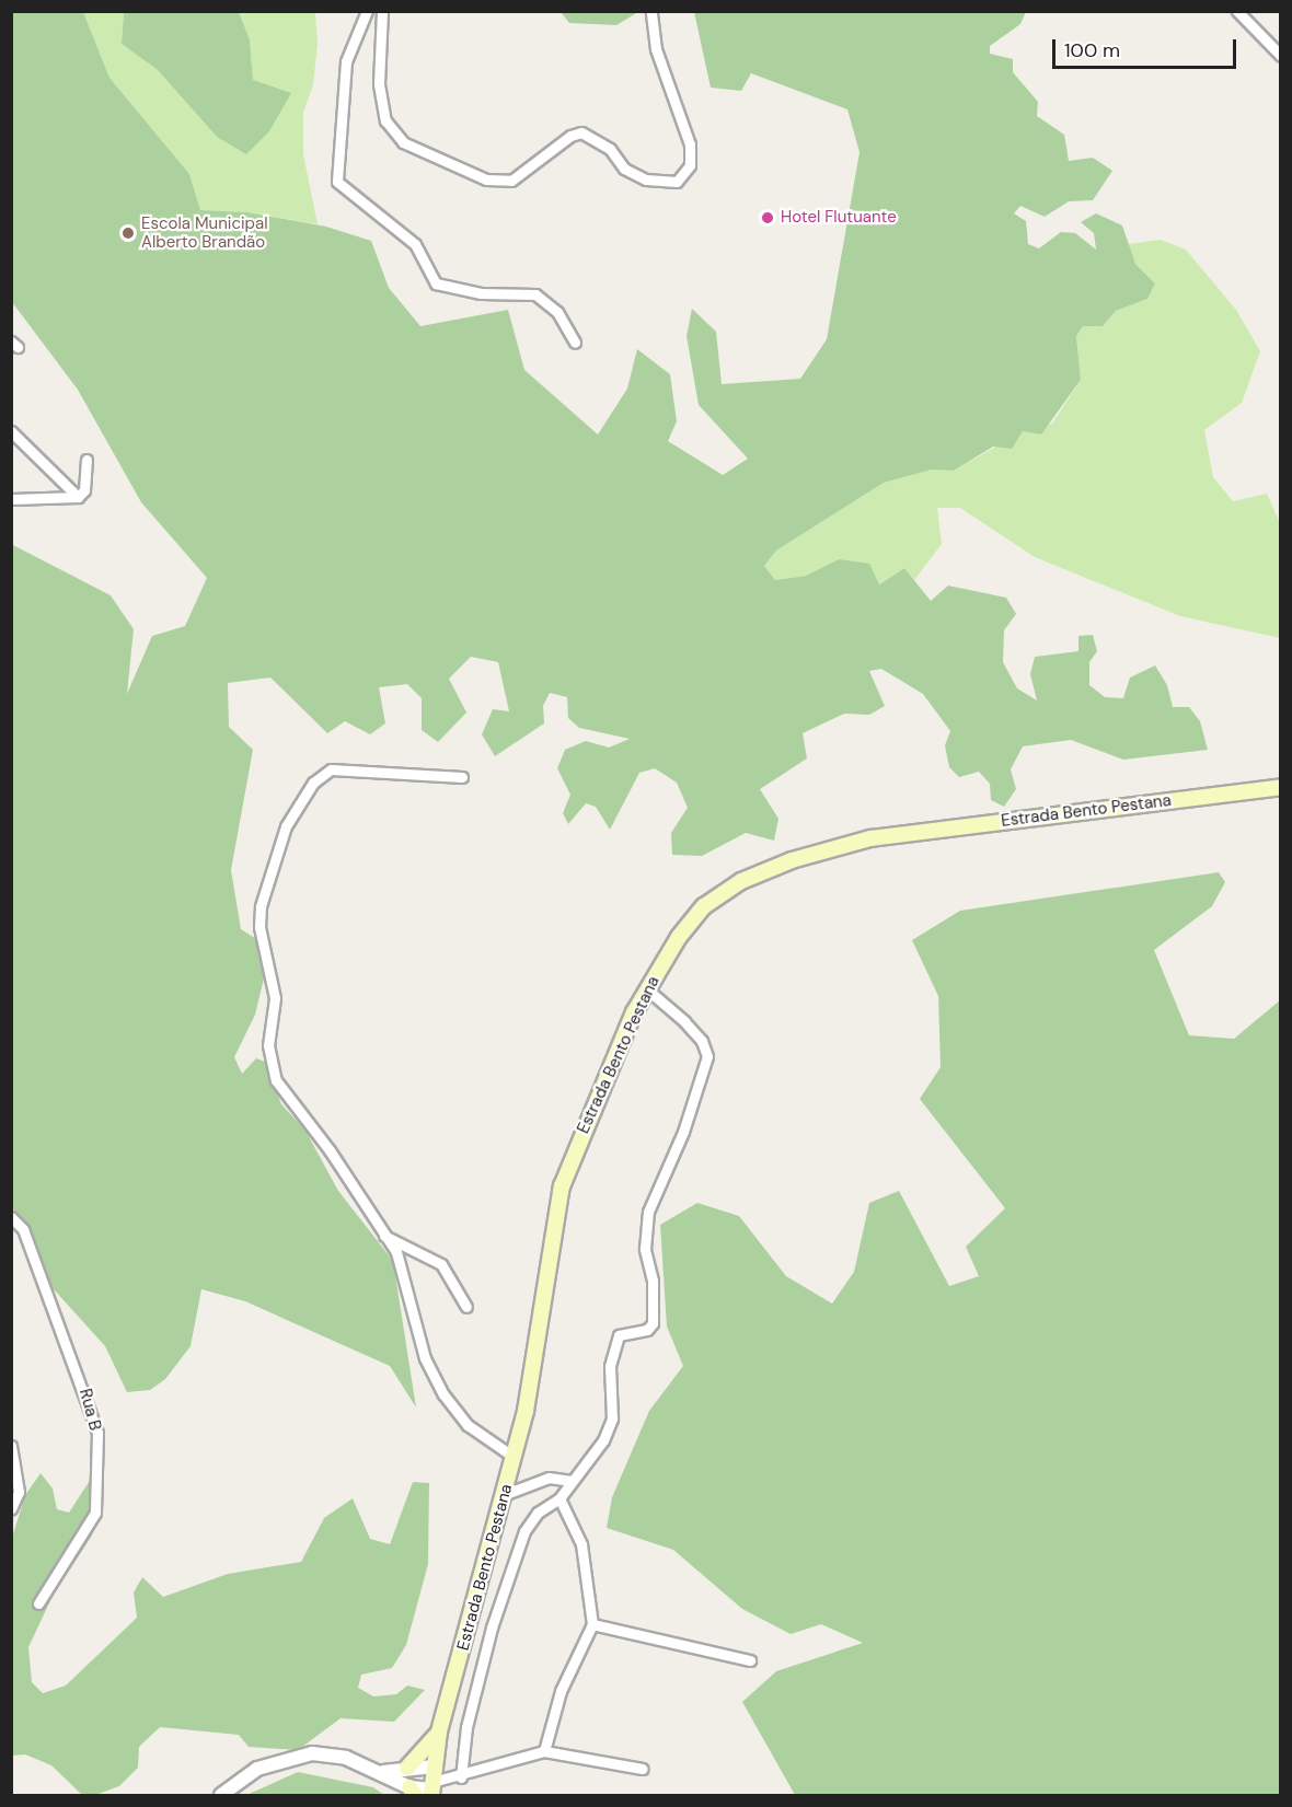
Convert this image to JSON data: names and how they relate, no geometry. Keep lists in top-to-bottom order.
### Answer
{
  "streets": {
    "main road": ["Estrada Bento Pestana"],
    "street": ["Rua B"]
  },
  "places": ["Hotel Flutuante", "Escola Municipal Alberto Brandão"],
  "scale_bar": "100 m"
}
